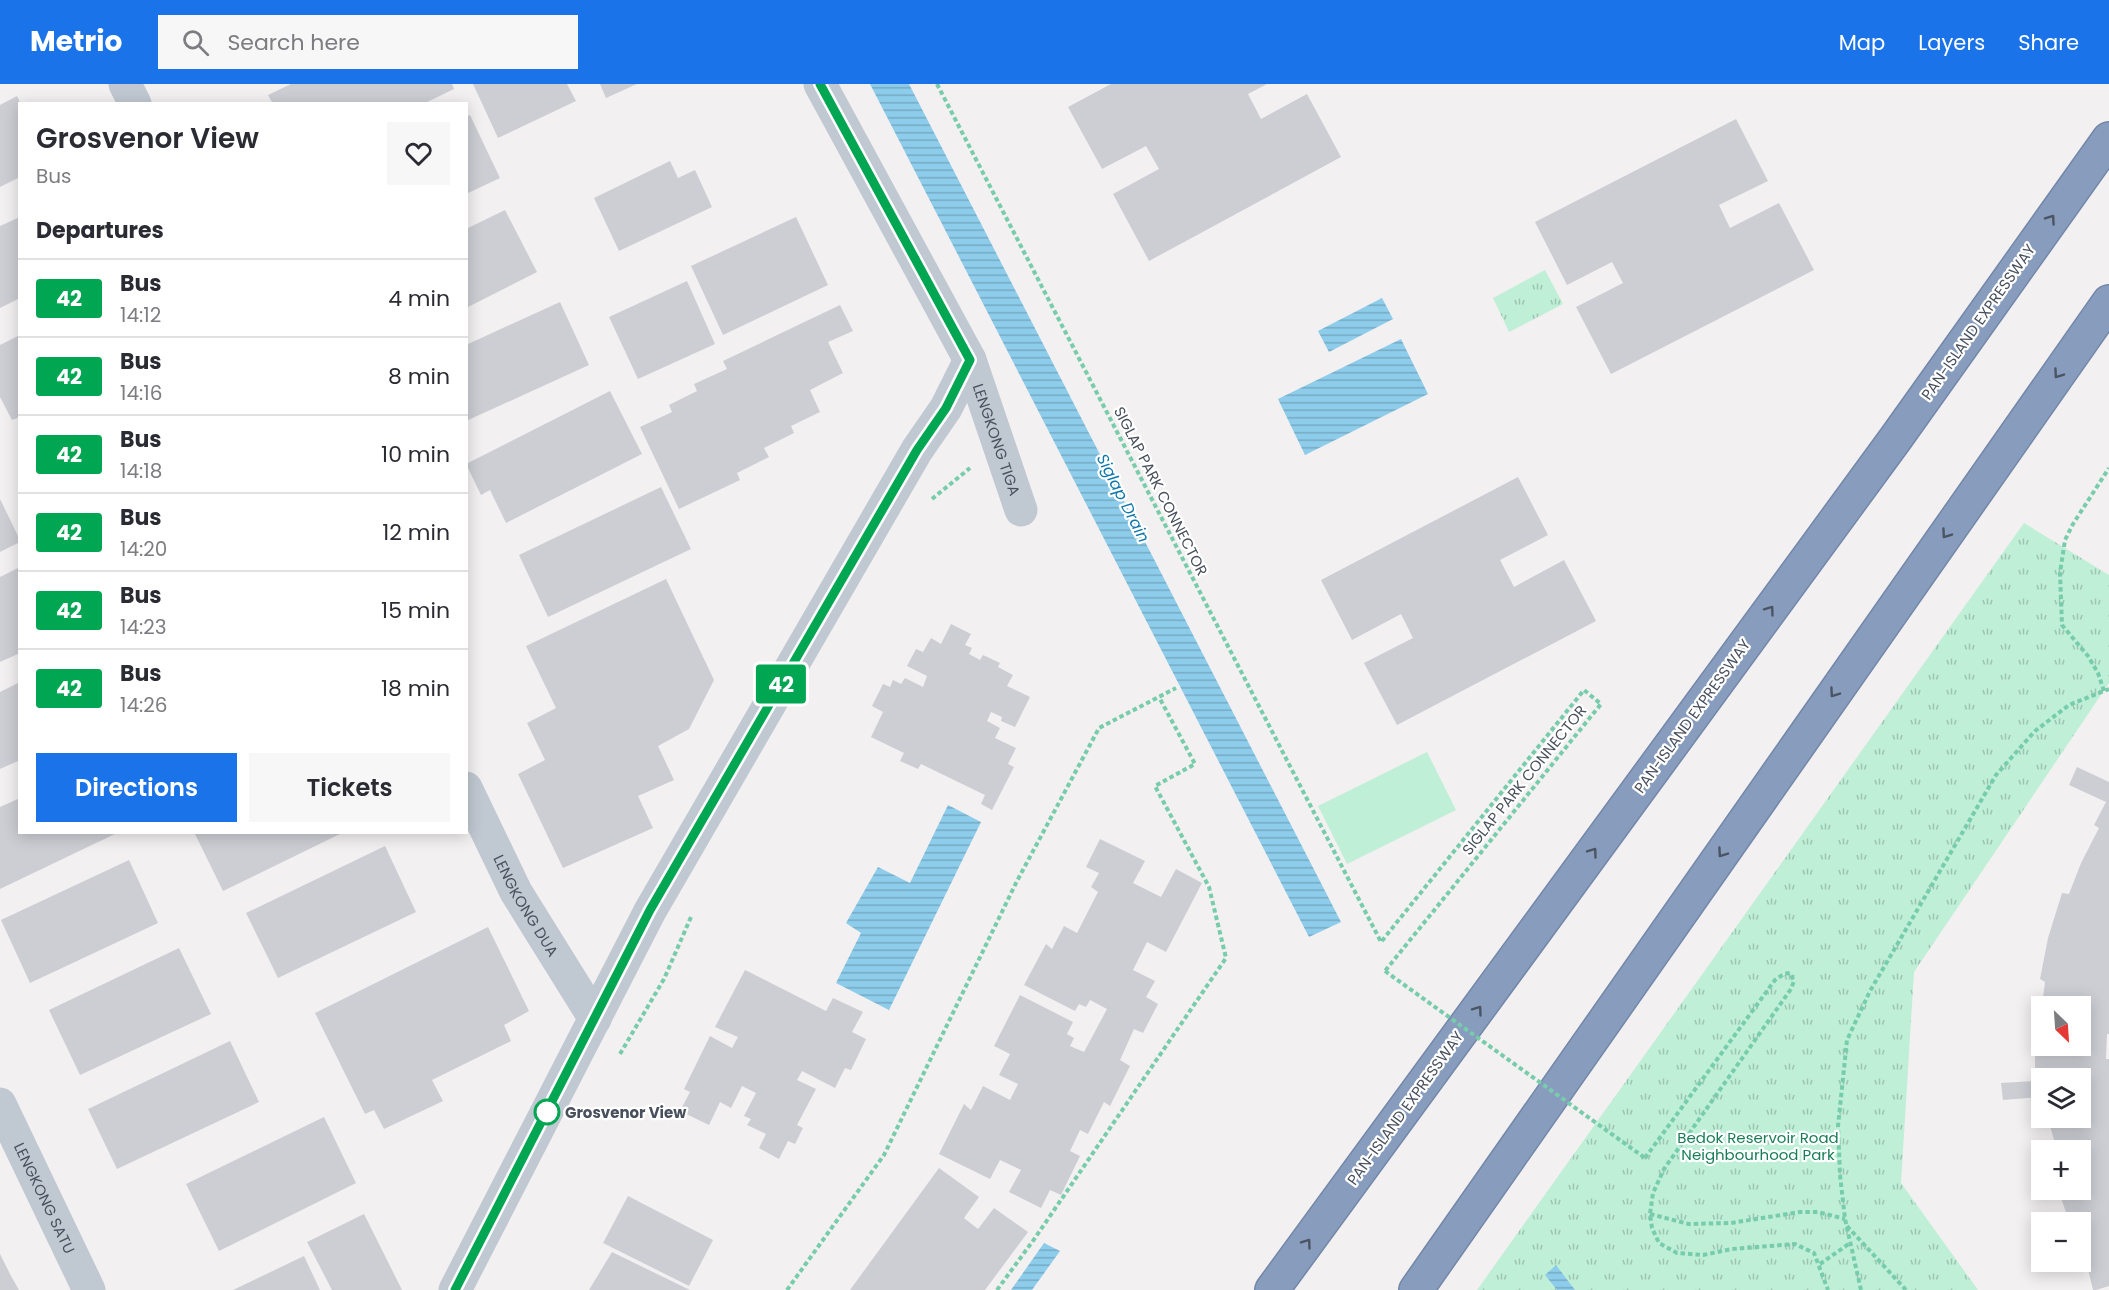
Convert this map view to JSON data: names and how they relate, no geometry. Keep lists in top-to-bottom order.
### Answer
{
  "streets": {
    "highway": ["PAN-ISLAND EXPRESSWAY"],
    "street": ["LENGKONG TIGA", "LENGKONG DUA", "LENGKONG SATU"],
    "path": ["SIGLAP PARK CONNECTOR"]
  },
  "water": ["Siglap Drain"],
  "parks": ["Bedok Reservoir Road Neighbourhood Park"],
  "places": ["Grosvenor View"],
  "lines": ["bus line 42"],
  "north": "bottom right",
  "page": {
    "header": "Metrio",
    "search": "Search here",
    "nav": ["Map", "Layers", "Share"],
    "on_map": "42",
    "heading": [
      ["Grosvenor View", "Bus"],
      "Departures"
    ],
    "list": [
      {
        "mark": "42",
        "name": "Bus",
        "note": "14:12",
        "value": "4 min"
      },
      {
        "mark": "42",
        "name": "Bus",
        "note": "14:16",
        "value": "8 min"
      },
      {
        "mark": "42",
        "name": "Bus",
        "note": "14:18",
        "value": "10 min"
      },
      {
        "mark": "42",
        "name": "Bus",
        "note": "14:20",
        "value": "12 min"
      },
      {
        "mark": "42",
        "name": "Bus",
        "note": "14:23",
        "value": "15 min"
      },
      {
        "mark": "42",
        "name": "Bus",
        "note": "14:26",
        "value": "18 min"
      }
    ],
    "buttons": ["Directions", "Tickets"],
    "map_buttons": ["+", "−"]
  }
}
